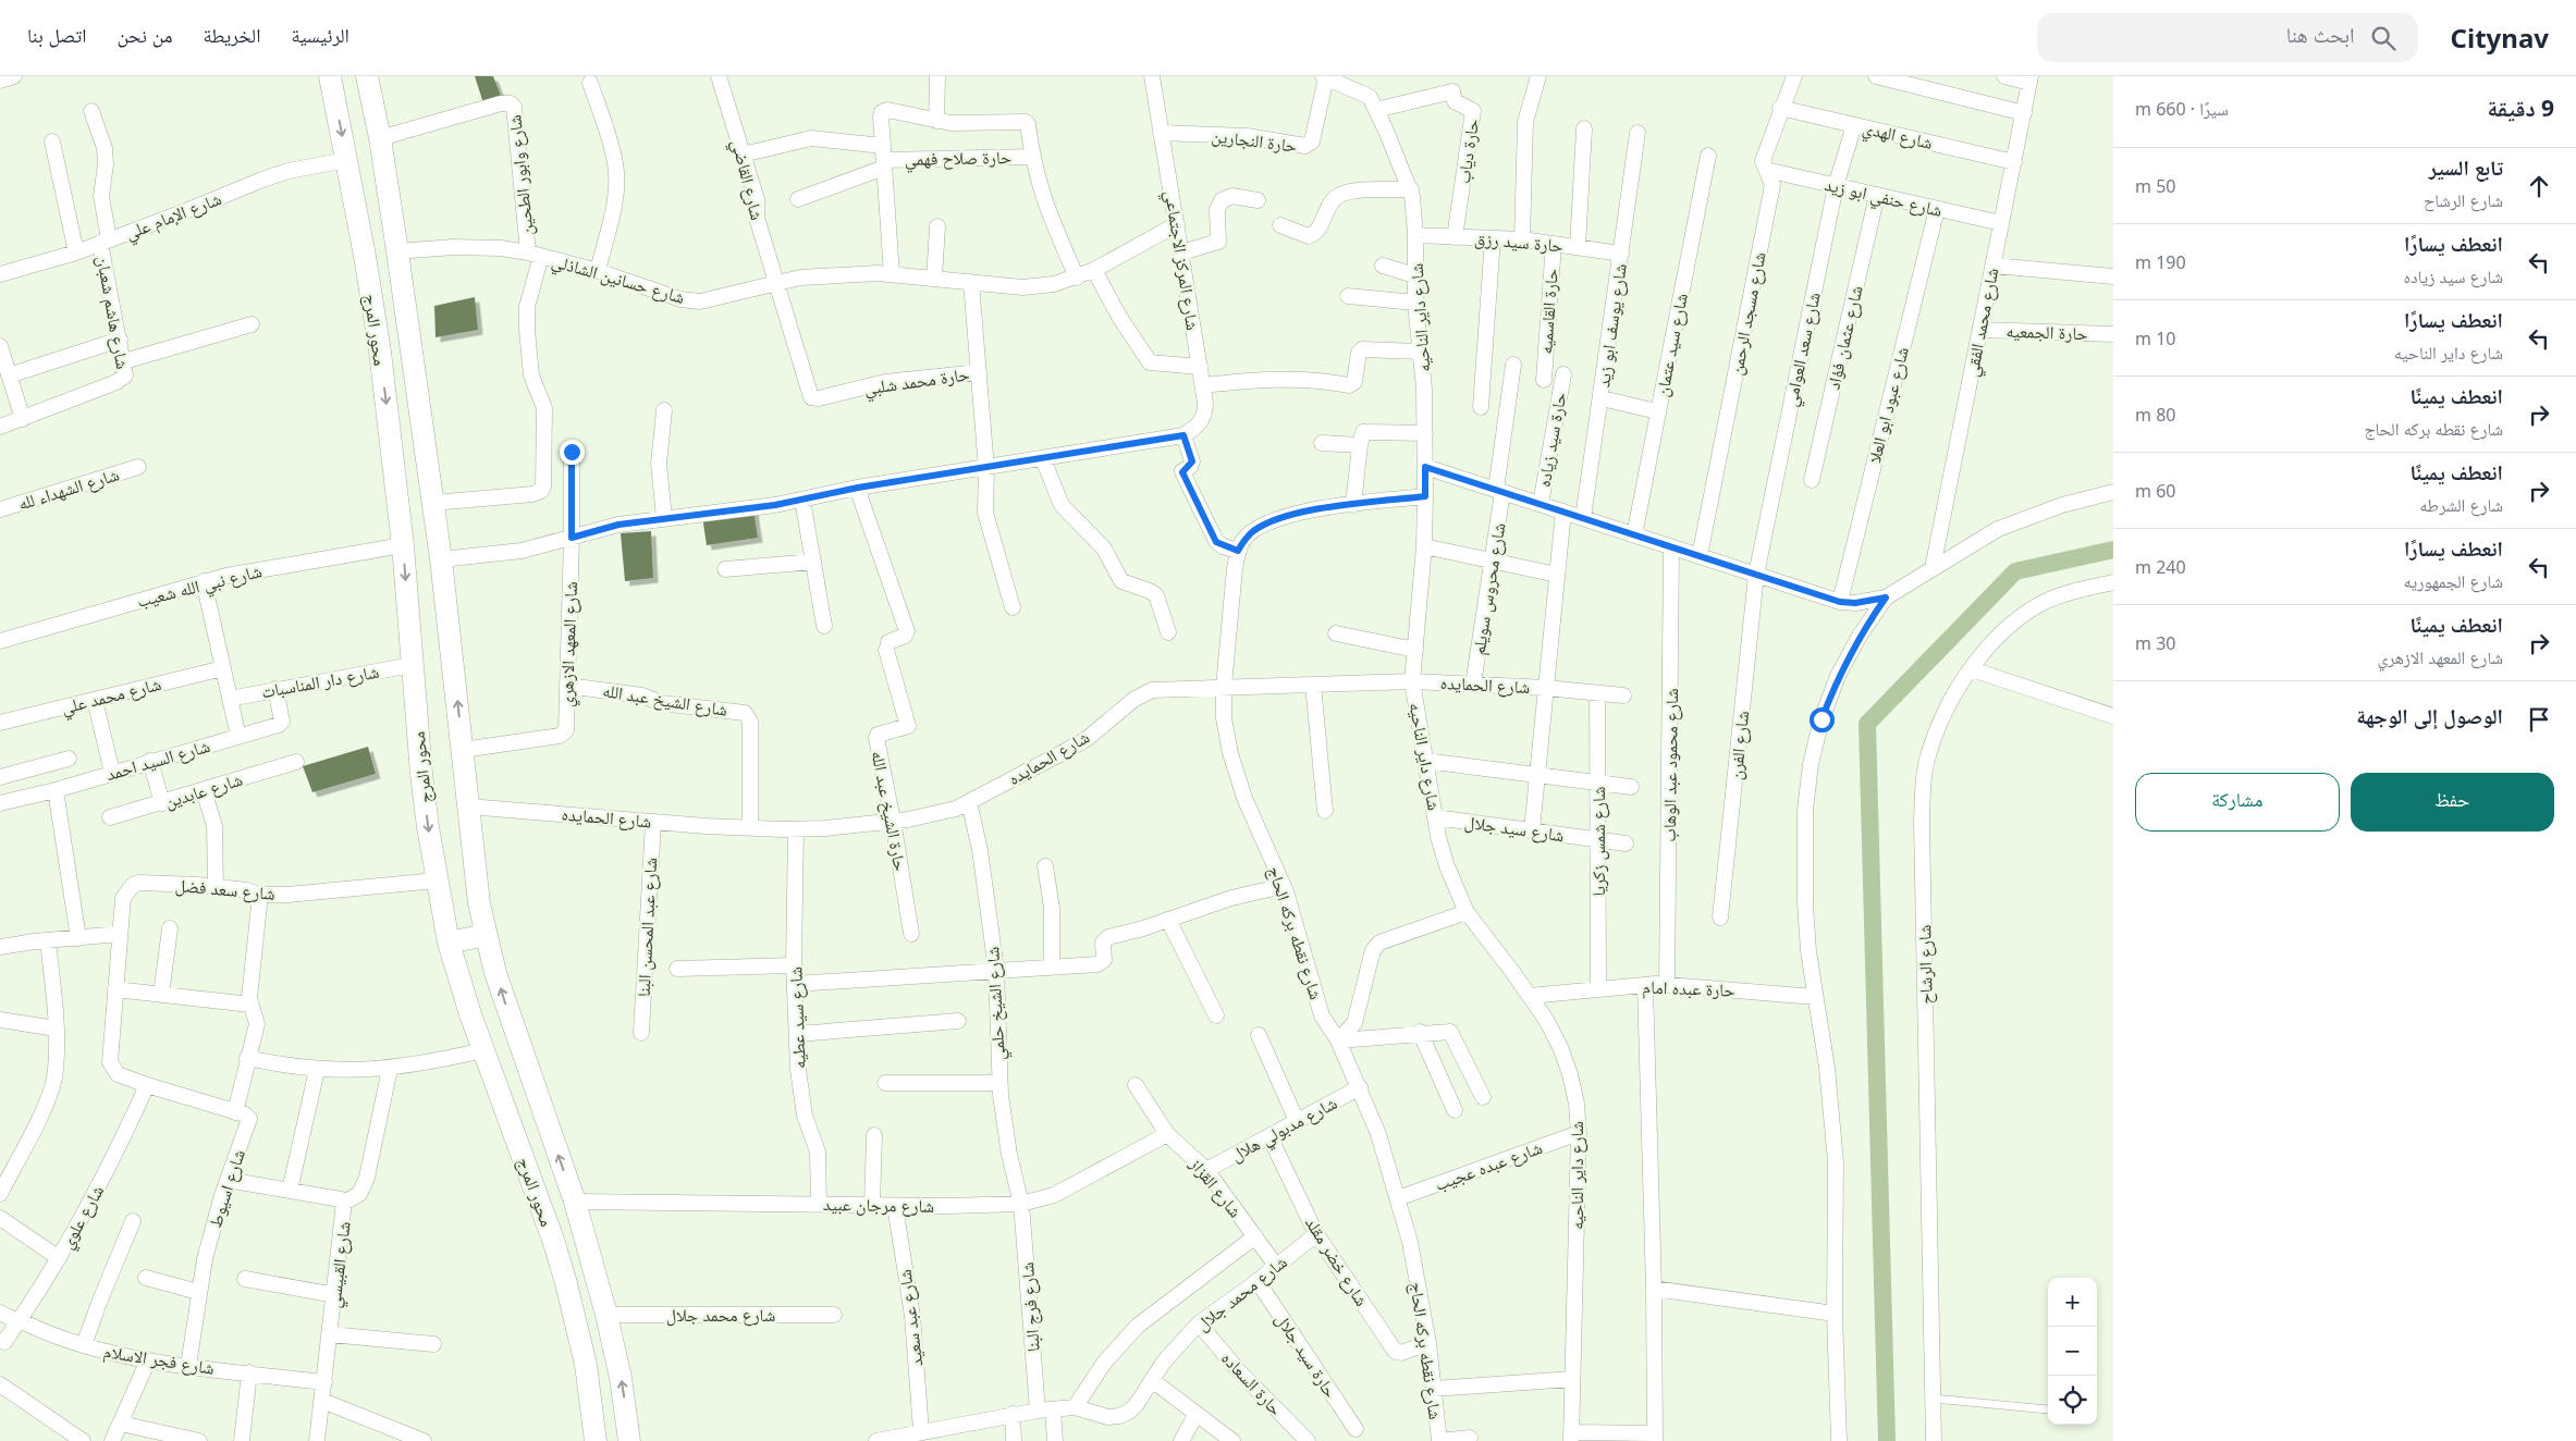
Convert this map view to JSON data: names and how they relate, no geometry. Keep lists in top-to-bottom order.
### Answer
{
  "streets": {
    "main road": ["محور المرج"],
    "street": [
      "شارع الهدي",
      "حارة النجارين",
      "حارة دياب",
      "حارة صلاح فهمي",
      "شارع وابور الطحين",
      "شارع القاضي",
      "شارع حنفي ابو زيد",
      "شارع الإمام علي",
      "حارة سيد رزق",
      "شارع المركز الاجتماعي",
      "شارع حسانين الشاذلي",
      "حارة القاسميه",
      "شارع هاشم شعبان",
      "شارع مسجد الرحمن",
      "شارع داير الناحيه",
      "شارع محمد الفقي",
      "شارع يوسف ابو زيد",
      "حارة الجمعيه",
      "شارع عثمان فؤاد",
      "شارع سيد عتمان",
      "شارع سعد العوامي",
      "حارة محمد شلبي",
      "شارع عبود ابو العلا",
      "حارة سيد زياده",
      "شارع الشهداء لله",
      "شارع نبي الله شعيب",
      "شارع محروس سويلم",
      "شارع المعهد الازهري",
      "شارع دار المناسبات",
      "شارع الحمايده",
      "شارع محمد علي",
      "شارع الشيخ عبد الله",
      "شارع الفرن",
      "شارع السيد احمد",
      "شارع محمود عبد الوهاب",
      "شارع عابدين",
      "حارة الشيخ عبد الله",
      "شارع سيد جلال",
      "شارع شمس زكريا",
      "شارع سعد فضل",
      "شارع عبد المحسن البنا",
      "شارع نقطه بركه الحاج",
      "شارع الرشاح",
      "حارة عبده امام",
      "شارع الشيخ حلمي",
      "شارع سيد عطيه",
      "شارع مدبولي هلال",
      "شارع عبده عجيب",
      "شارع القزاز",
      "شارع اسيوط",
      "شارع مرجان عبيد",
      "شارع علوي",
      "شارع خضر مقلد",
      "شارع القبيسي",
      "شارع محمد جلال",
      "شارع فرج البنا",
      "شارع عبد سعيد",
      "حارة سيد جلال",
      "شارع فجر الاسلام",
      "حارة السعاده"
    ]
  },
  "crossings": [
    ["شارع الهدي", "شارع مسجد الرحمن"],
    ["شارع الهدي", "شارع محمد الفقي"],
    ["شارع الهدي", "شارع سعد العوامي"],
    ["حارة النجارين", "شارع المركز الاجتماعي"],
    ["حارة النجارين", "شارع داير الناحيه"],
    ["حارة دياب", "حارة سيد رزق"],
    ["حارة دياب", "شارع داير الناحيه"],
    ["شارع وابور الطحين", "شارع حسانين الشاذلي"],
    ["شارع وابور الطحين", "محور المرج"],
    ["شارع القاضي", "شارع حسانين الشاذلي"],
    ["شارع القاضي", "حارة محمد شلبي"],
    ["شارع حنفي ابو زيد", "شارع مسجد الرحمن"],
    ["شارع حنفي ابو زيد", "شارع محمد الفقي"],
    ["شارع حنفي ابو زيد", "شارع عثمان فؤاد"],
    ["شارع حنفي ابو زيد", "شارع سعد العوامي"],
    ["شارع حنفي ابو زيد", "شارع عبود ابو العلا"],
    ["شارع الإمام علي", "شارع هاشم شعبان"],
    ["شارع الإمام علي", "محور المرج"],
    ["حارة سيد رزق", "حارة القاسميه"],
    ["حارة سيد رزق", "شارع داير الناحيه"],
    ["حارة سيد رزق", "شارع يوسف ابو زيد"],
    ["شارع المركز الاجتماعي", "شارع حسانين الشاذلي"],
    ["شارع حسانين الشاذلي", "محور المرج"],
    ["شارع حسانين الشاذلي", "حارة محمد شلبي"],
    ["شارع داير الناحيه", "شارع الحمايده"],
    ["شارع داير الناحيه", "شارع سيد جلال"],
    ["شارع داير الناحيه", "حارة عبده امام"],
    ["شارع داير الناحيه", "شارع عبده عجيب"],
    ["شارع محمد الفقي", "حارة الجمعيه"],
    ["محور المرج", "شارع نبي الله شعيب"],
    ["محور المرج", "شارع المعهد الازهري"],
    ["محور المرج", "شارع دار المناسبات"],
    ["محور المرج", "شارع الحمايده"],
    ["محور المرج", "شارع سعد فضل"],
    ["محور المرج", "شارع مرجان عبيد"],
    ["محور المرج", "شارع محمد جلال"],
    ["شارع سعد العوامي", "شارع الفرن"],
    ["شارع محروس سويلم", "شارع الحمايده"],
    ["شارع المعهد الازهري", "شارع الشيخ عبد الله"],
    ["شارع دار المناسبات", "شارع السيد احمد"],
    ["شارع الحمايده", "شارع الشيخ عبد الله"],
    ["شارع الحمايده", "حارة الشيخ عبد الله"],
    ["شارع الحمايده", "شارع شمس زكريا"],
    ["شارع الحمايده", "شارع عبد المحسن البنا"],
    ["شارع الحمايده", "شارع نقطه بركه الحاج"],
    ["شارع الحمايده", "شارع الشيخ حلمي"],
    ["شارع الحمايده", "شارع سيد عطيه"],
    ["شارع محمود عبد الوهاب", "حارة عبده امام"],
    ["شارع سيد جلال", "شارع شمس زكريا"],
    ["شارع شمس زكريا", "حارة عبده امام"],
    ["شارع نقطه بركه الحاج", "شارع مدبولي هلال"],
    ["شارع نقطه بركه الحاج", "شارع عبده عجيب"],
    ["شارع نقطه بركه الحاج", "شارع خضر مقلد"],
    ["شارع الشيخ حلمي", "شارع مرجان عبيد"],
    ["شارع الشيخ حلمي", "شارع فرج البنا"],
    ["شارع سيد عطيه", "شارع مرجان عبيد"],
    ["شارع مدبولي هلال", "شارع القزاز"],
    ["شارع مدبولي هلال", "شارع خضر مقلد"],
    ["شارع القزاز", "شارع مرجان عبيد"],
    ["شارع القزاز", "شارع محمد جلال"],
    ["شارع اسيوط", "شارع فجر الاسلام"],
    ["شارع مرجان عبيد", "شارع فرج البنا"],
    ["شارع مرجان عبيد", "شارع عبد سعيد"],
    ["شارع علوي", "شارع فجر الاسلام"],
    ["شارع خضر مقلد", "شارع محمد جلال"],
    ["شارع القبيسي", "شارع فجر الاسلام"],
    ["شارع محمد جلال", "شارع فرج البنا"],
    ["شارع محمد جلال", "شارع عبد سعيد"],
    ["شارع محمد جلال", "حارة سيد جلال"],
    ["شارع محمد جلال", "حارة السعاده"]
  ],
  "page": {
    "header": "Citynav",
    "search": "ابحث هنا",
    "nav": [
      "الرئيسية",
      "الخريطة",
      "من نحن",
      "اتصل بنا"
    ],
    "heading": ["9 دقيقة", "سيرًا · 660 m"],
    "list": [
      ["تابع السير", "شارع الرشاح", "50 m"],
      ["انعطف يسارًا", "شارع سيد زياده", "190 m"],
      ["انعطف يسارًا", "شارع داير الناحيه", "10 m"],
      ["انعطف يمينًا", "شارع نقطه بركه الحاج", "80 m"],
      ["انعطف يمينًا", "شارع الشرطه", "60 m"],
      ["انعطف يسارًا", "شارع الجمهوريه", "240 m"],
      ["انعطف يمينًا", "شارع المعهد الازهري", "30 m"],
      "الوصول إلى الوجهة"
    ],
    "buttons": ["حفظ", "مشاركة"],
    "map_buttons": ["+", "−"]
  }
}
